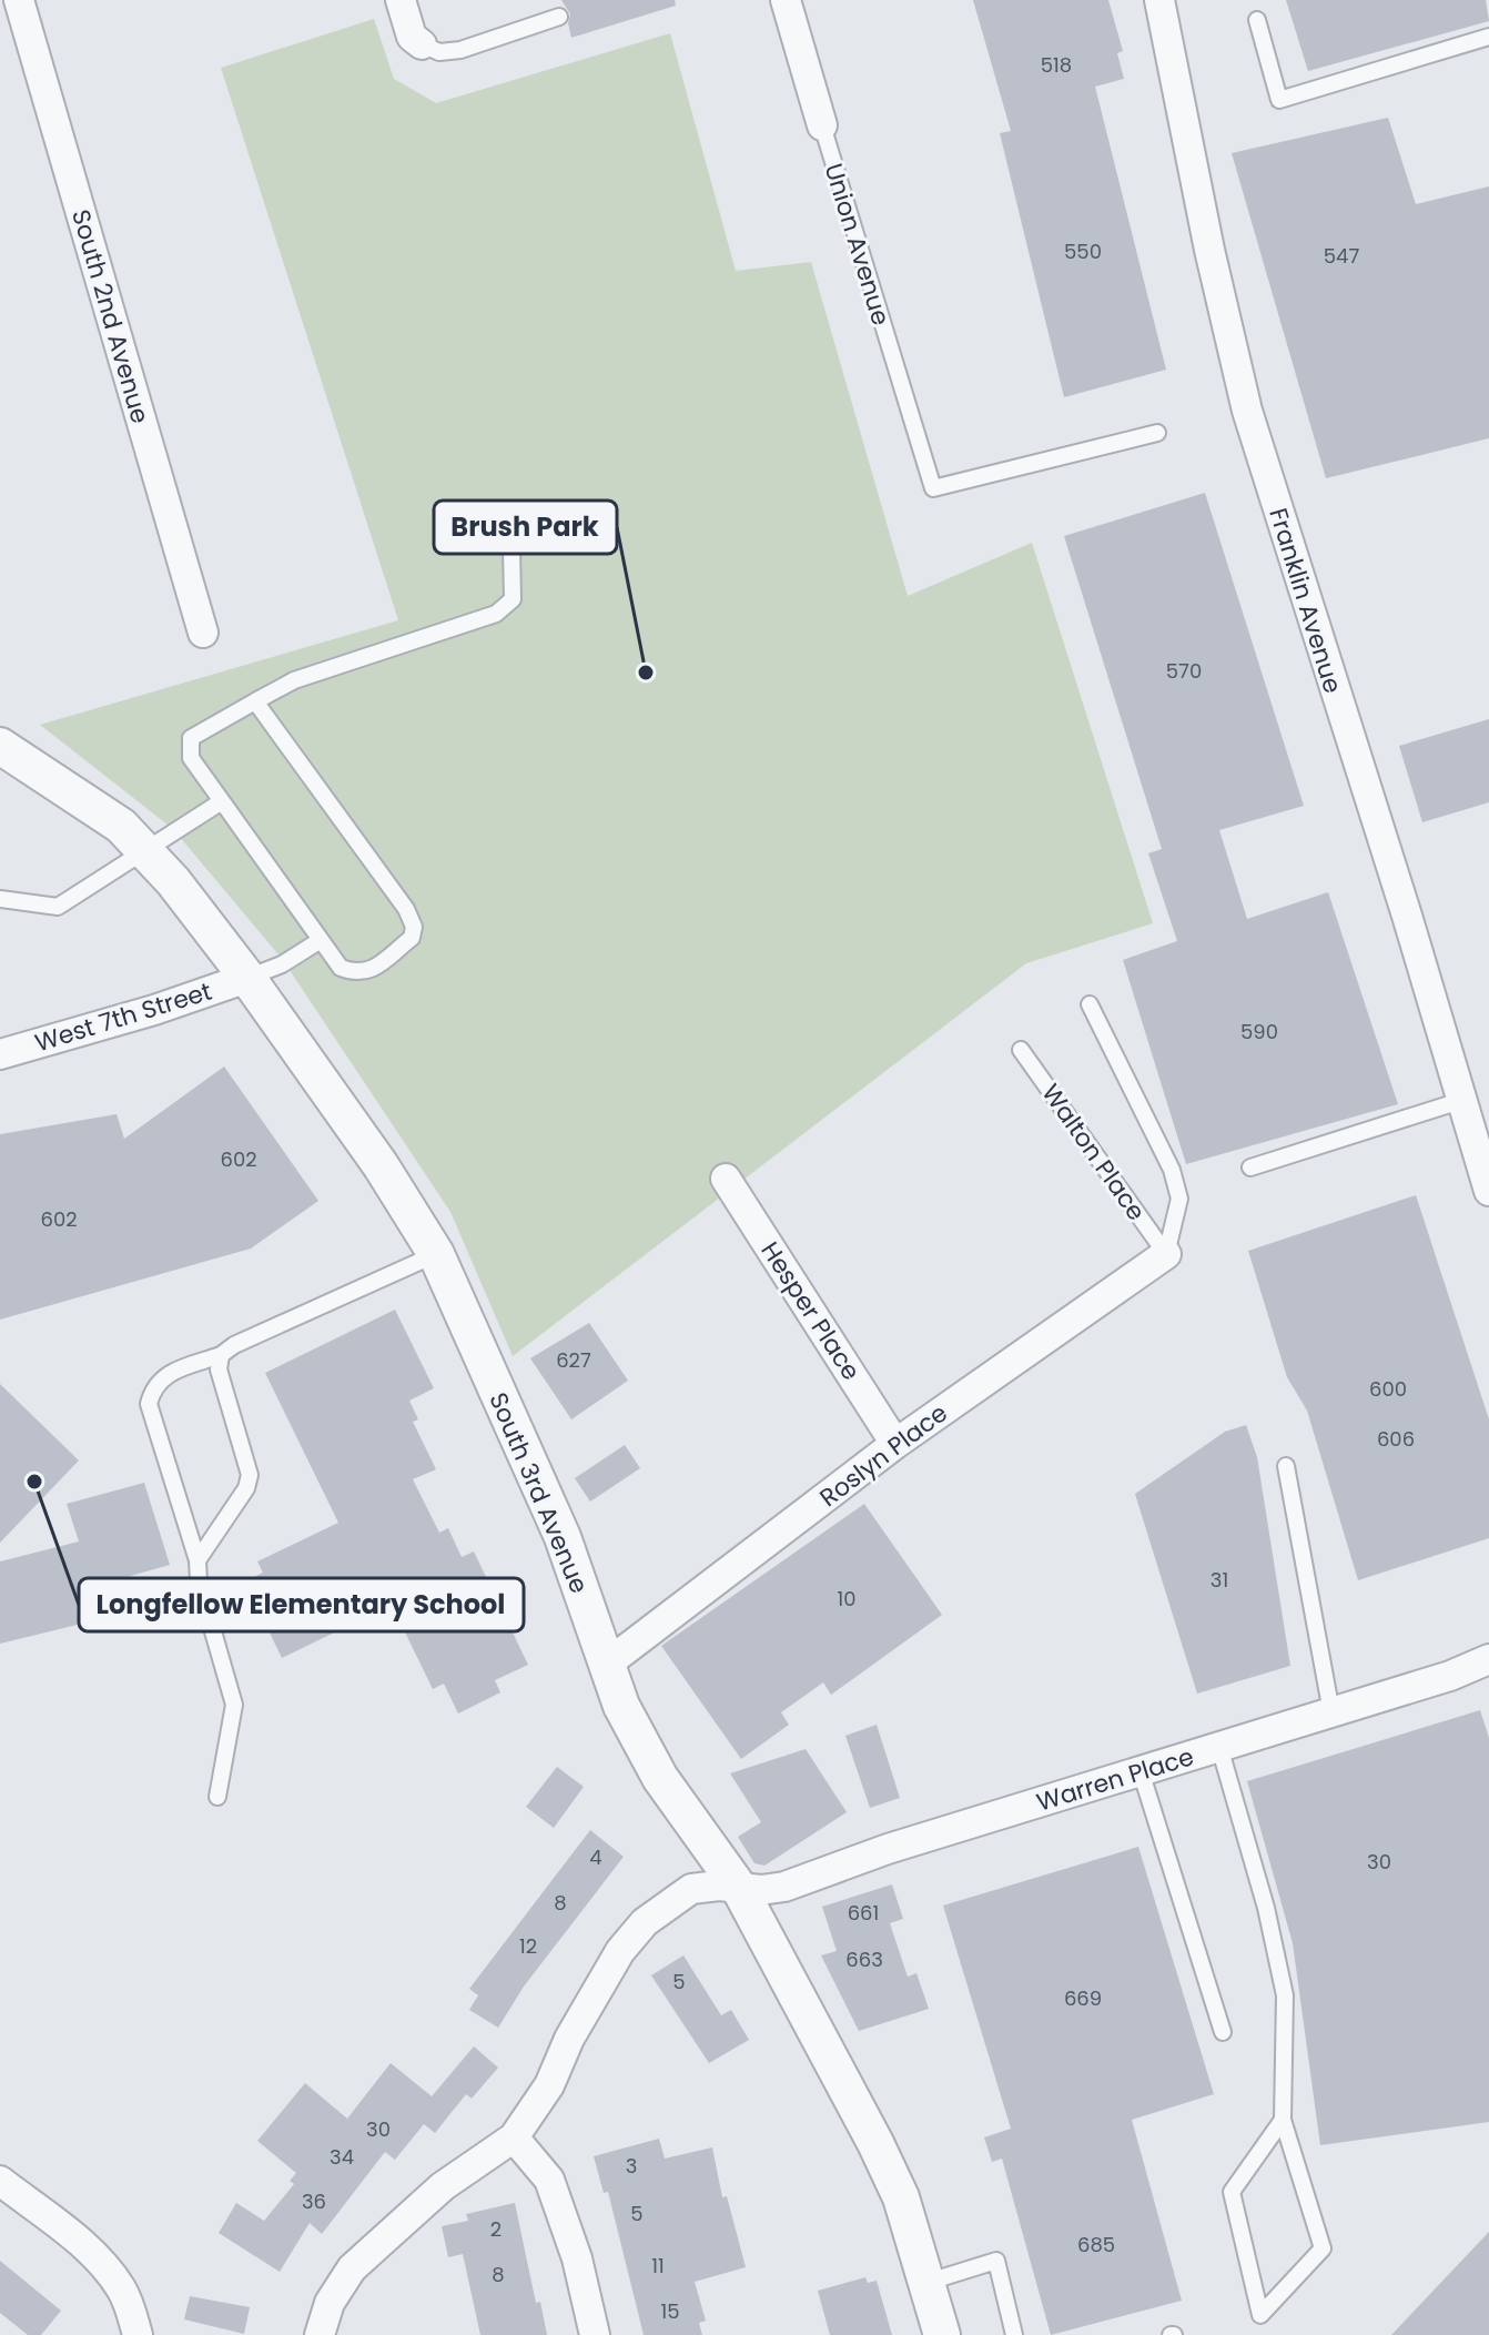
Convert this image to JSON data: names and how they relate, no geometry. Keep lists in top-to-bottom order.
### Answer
{
  "streets": {
    "street": [
      "Union Avenue",
      "South 2nd Avenue",
      "Franklin Avenue",
      "West 7th Street",
      "Hesper Place",
      "Roslyn Place",
      "South 3rd Avenue",
      "Warren Place"
    ],
    "lane": ["Walton Place"]
  },
  "crossings": [
    ["West 7th Street", "South 3rd Avenue"],
    ["Walton Place", "Roslyn Place"],
    ["Hesper Place", "Roslyn Place"],
    ["Roslyn Place", "South 3rd Avenue"],
    ["South 3rd Avenue", "Warren Place"]
  ],
  "places": ["Brush Park", "Longfellow Elementary School"],
  "house_numbers": [
    "518",
    "550",
    "547",
    "570",
    "590",
    "602",
    "602",
    "627",
    "600",
    "606",
    "31",
    "10",
    "4",
    "30",
    "8",
    "661",
    "12",
    "663",
    "5",
    "669",
    "30",
    "34",
    "3",
    "36",
    "5",
    "2",
    "685",
    "11",
    "8",
    "15"
  ]
}
